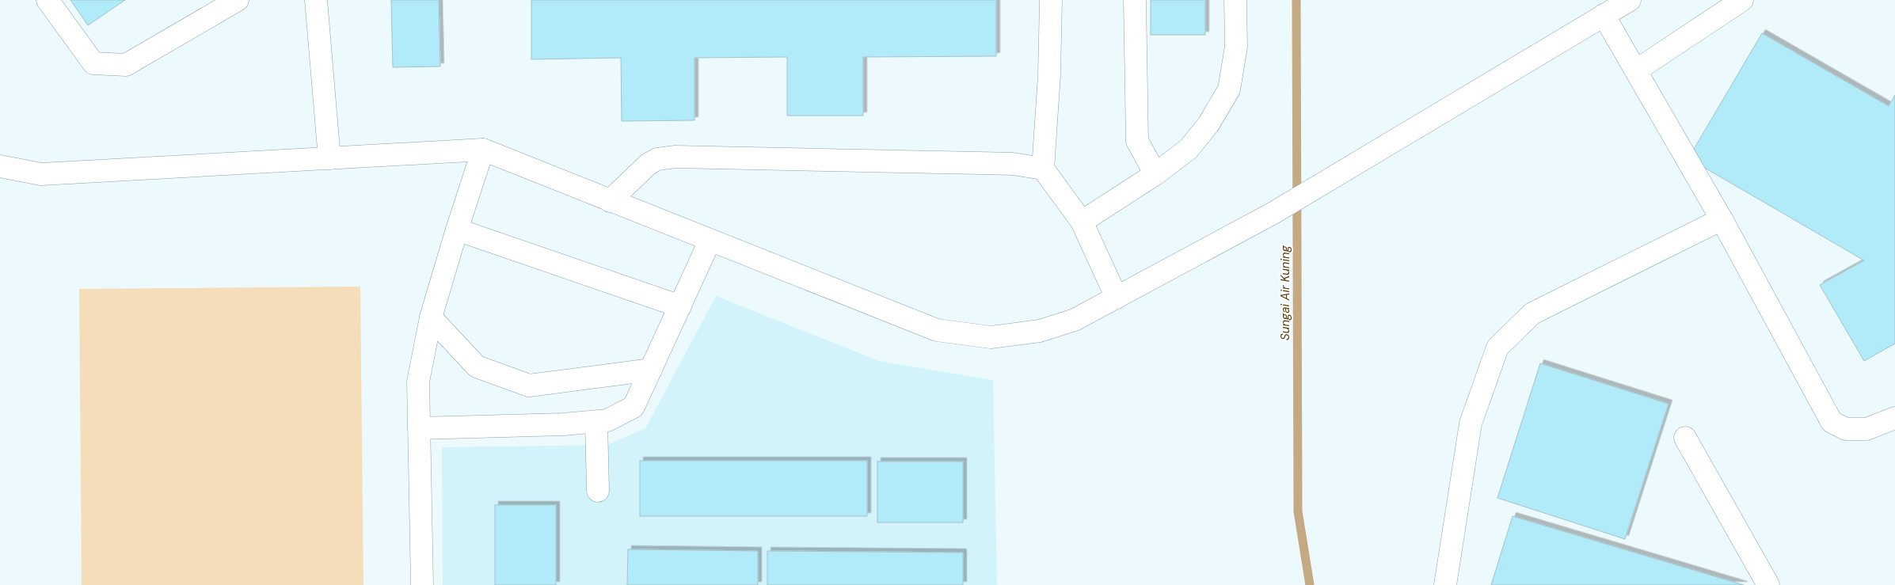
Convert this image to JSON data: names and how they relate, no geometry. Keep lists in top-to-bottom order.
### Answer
{
  "water": ["Sungai Air Kuning"]
}
